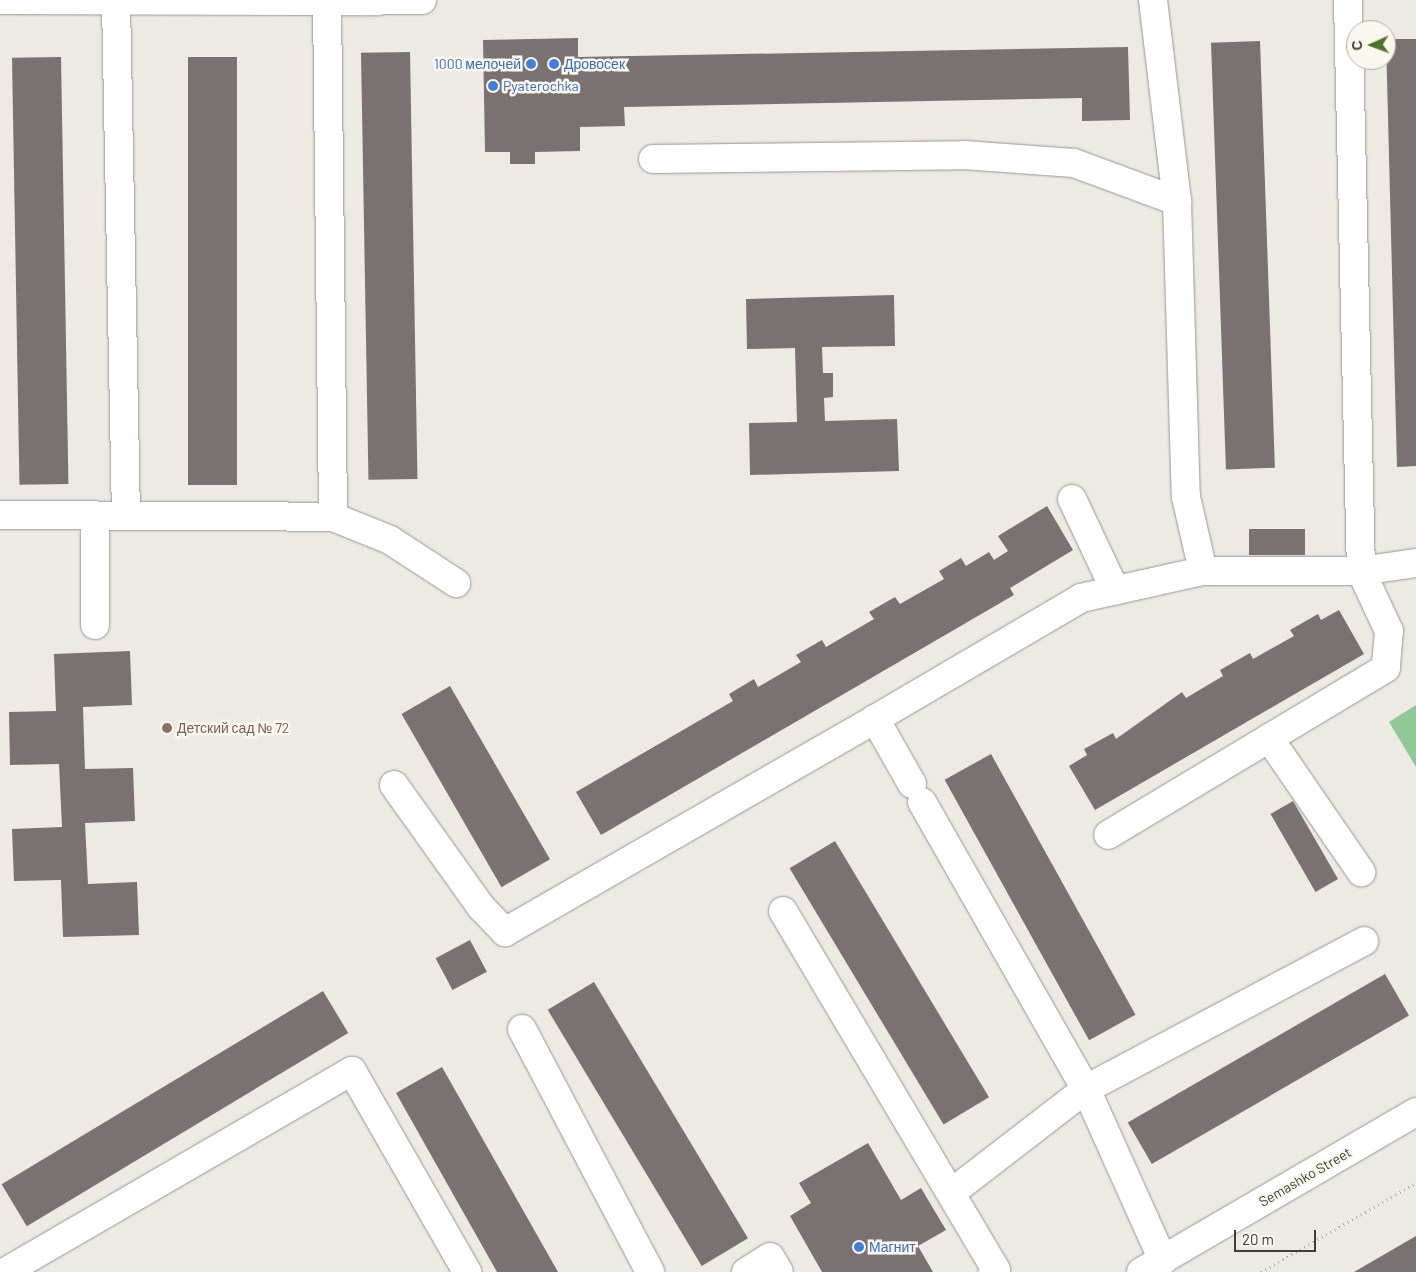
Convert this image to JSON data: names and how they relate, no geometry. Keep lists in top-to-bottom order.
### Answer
{
  "streets": {
    "street": ["Semashko Street"]
  },
  "places": [
    "1000 мелочей",
    "Дровосек",
    "Pyaterochka",
    "Детский сад № 72",
    "Магнит"
  ],
  "scale_bar": "20 m",
  "north": "left"
}
